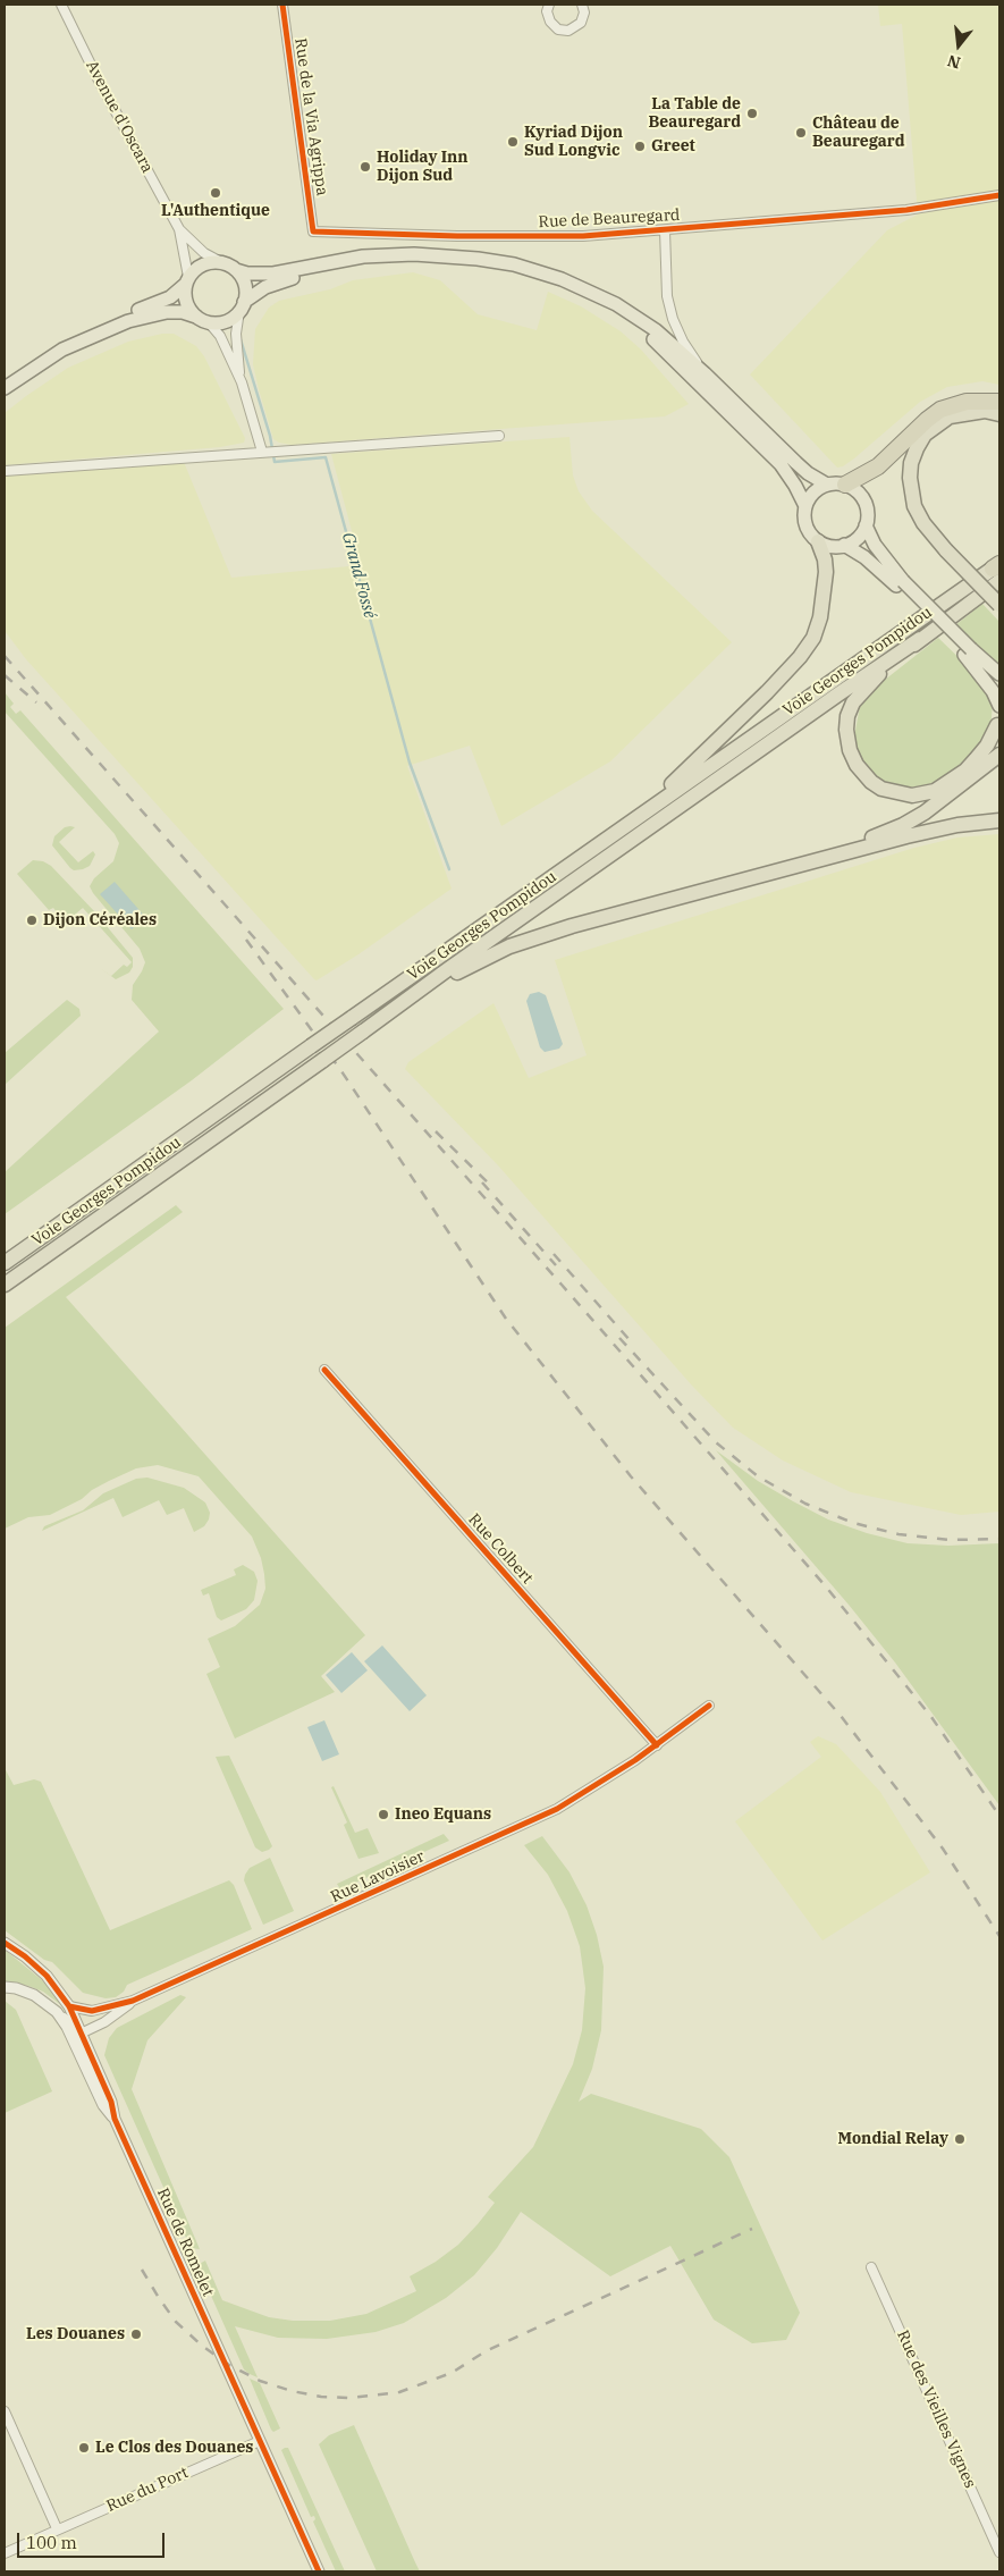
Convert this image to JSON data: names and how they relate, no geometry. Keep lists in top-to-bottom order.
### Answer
{
  "streets": {
    "highway": ["Voie Georges Pompidou"],
    "street": [
      "Avenue d'Oscara",
      "Rue de la Via Agrippa",
      "Rue de Beauregard",
      "Rue Colbert",
      "Rue Lavoisier",
      "Rue de Romelet",
      "Rue des Vieilles Vignes",
      "Rue du Port"
    ]
  },
  "crossings": [
    ["Rue de la Via Agrippa", "Rue de Beauregard"],
    ["Rue Colbert", "Rue Lavoisier"],
    ["Rue Lavoisier", "Rue de Romelet"],
    ["Rue de Romelet", "Rue du Port"]
  ],
  "water": ["Grand Fossé"],
  "places": [
    "La Table de Beauregard",
    "Château de Beauregard",
    "Kyriad Dijon Sud Longvic",
    "Greet",
    "Holiday Inn Dijon Sud",
    "L'Authentique",
    "Dijon Céréales",
    "Ineo Equans",
    "Mondial Relay",
    "Les Douanes",
    "Le Clos des Douanes"
  ],
  "scale_bar": "100 m",
  "north": "bottom"
}
